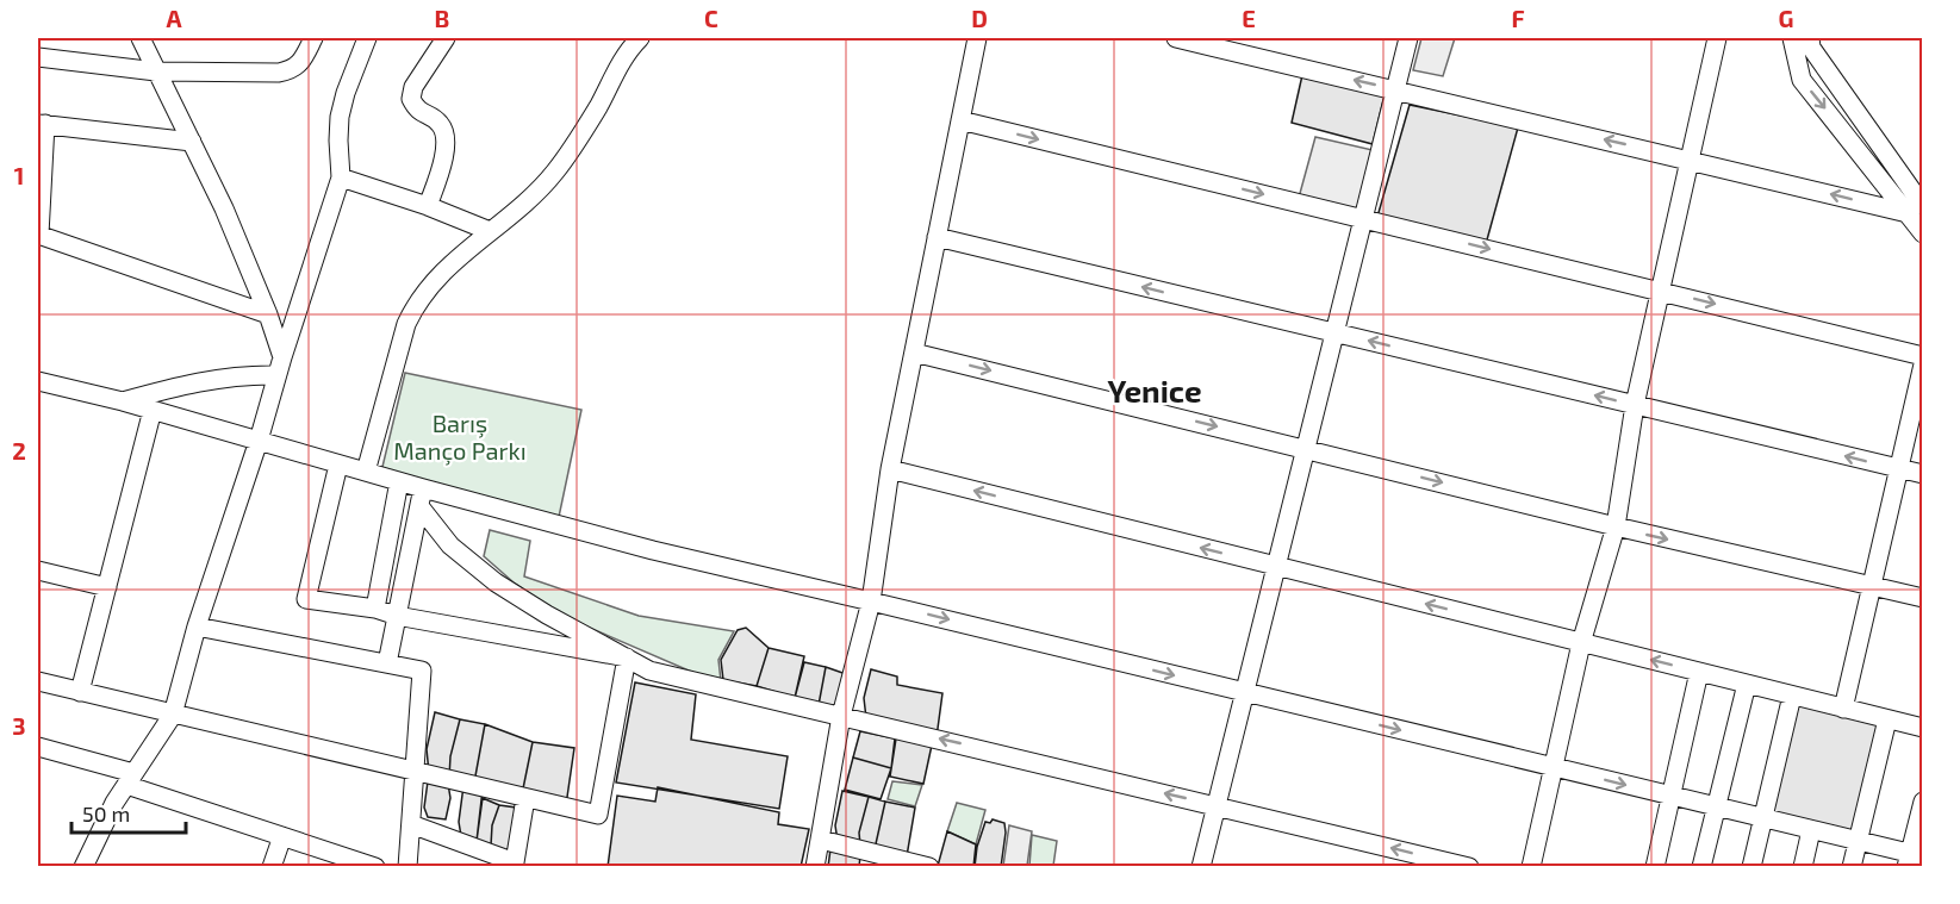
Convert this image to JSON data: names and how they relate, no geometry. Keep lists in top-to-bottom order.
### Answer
{
  "districts": ["Yenice"],
  "parks": ["Barış Manço Parkı"],
  "scale_bar": "50 m",
  "grid": {
    "columns": [
      "A",
      "B",
      "C",
      "D",
      "E",
      "F",
      "G"
    ],
    "rows": ["1", "2", "3"]
  }
}
